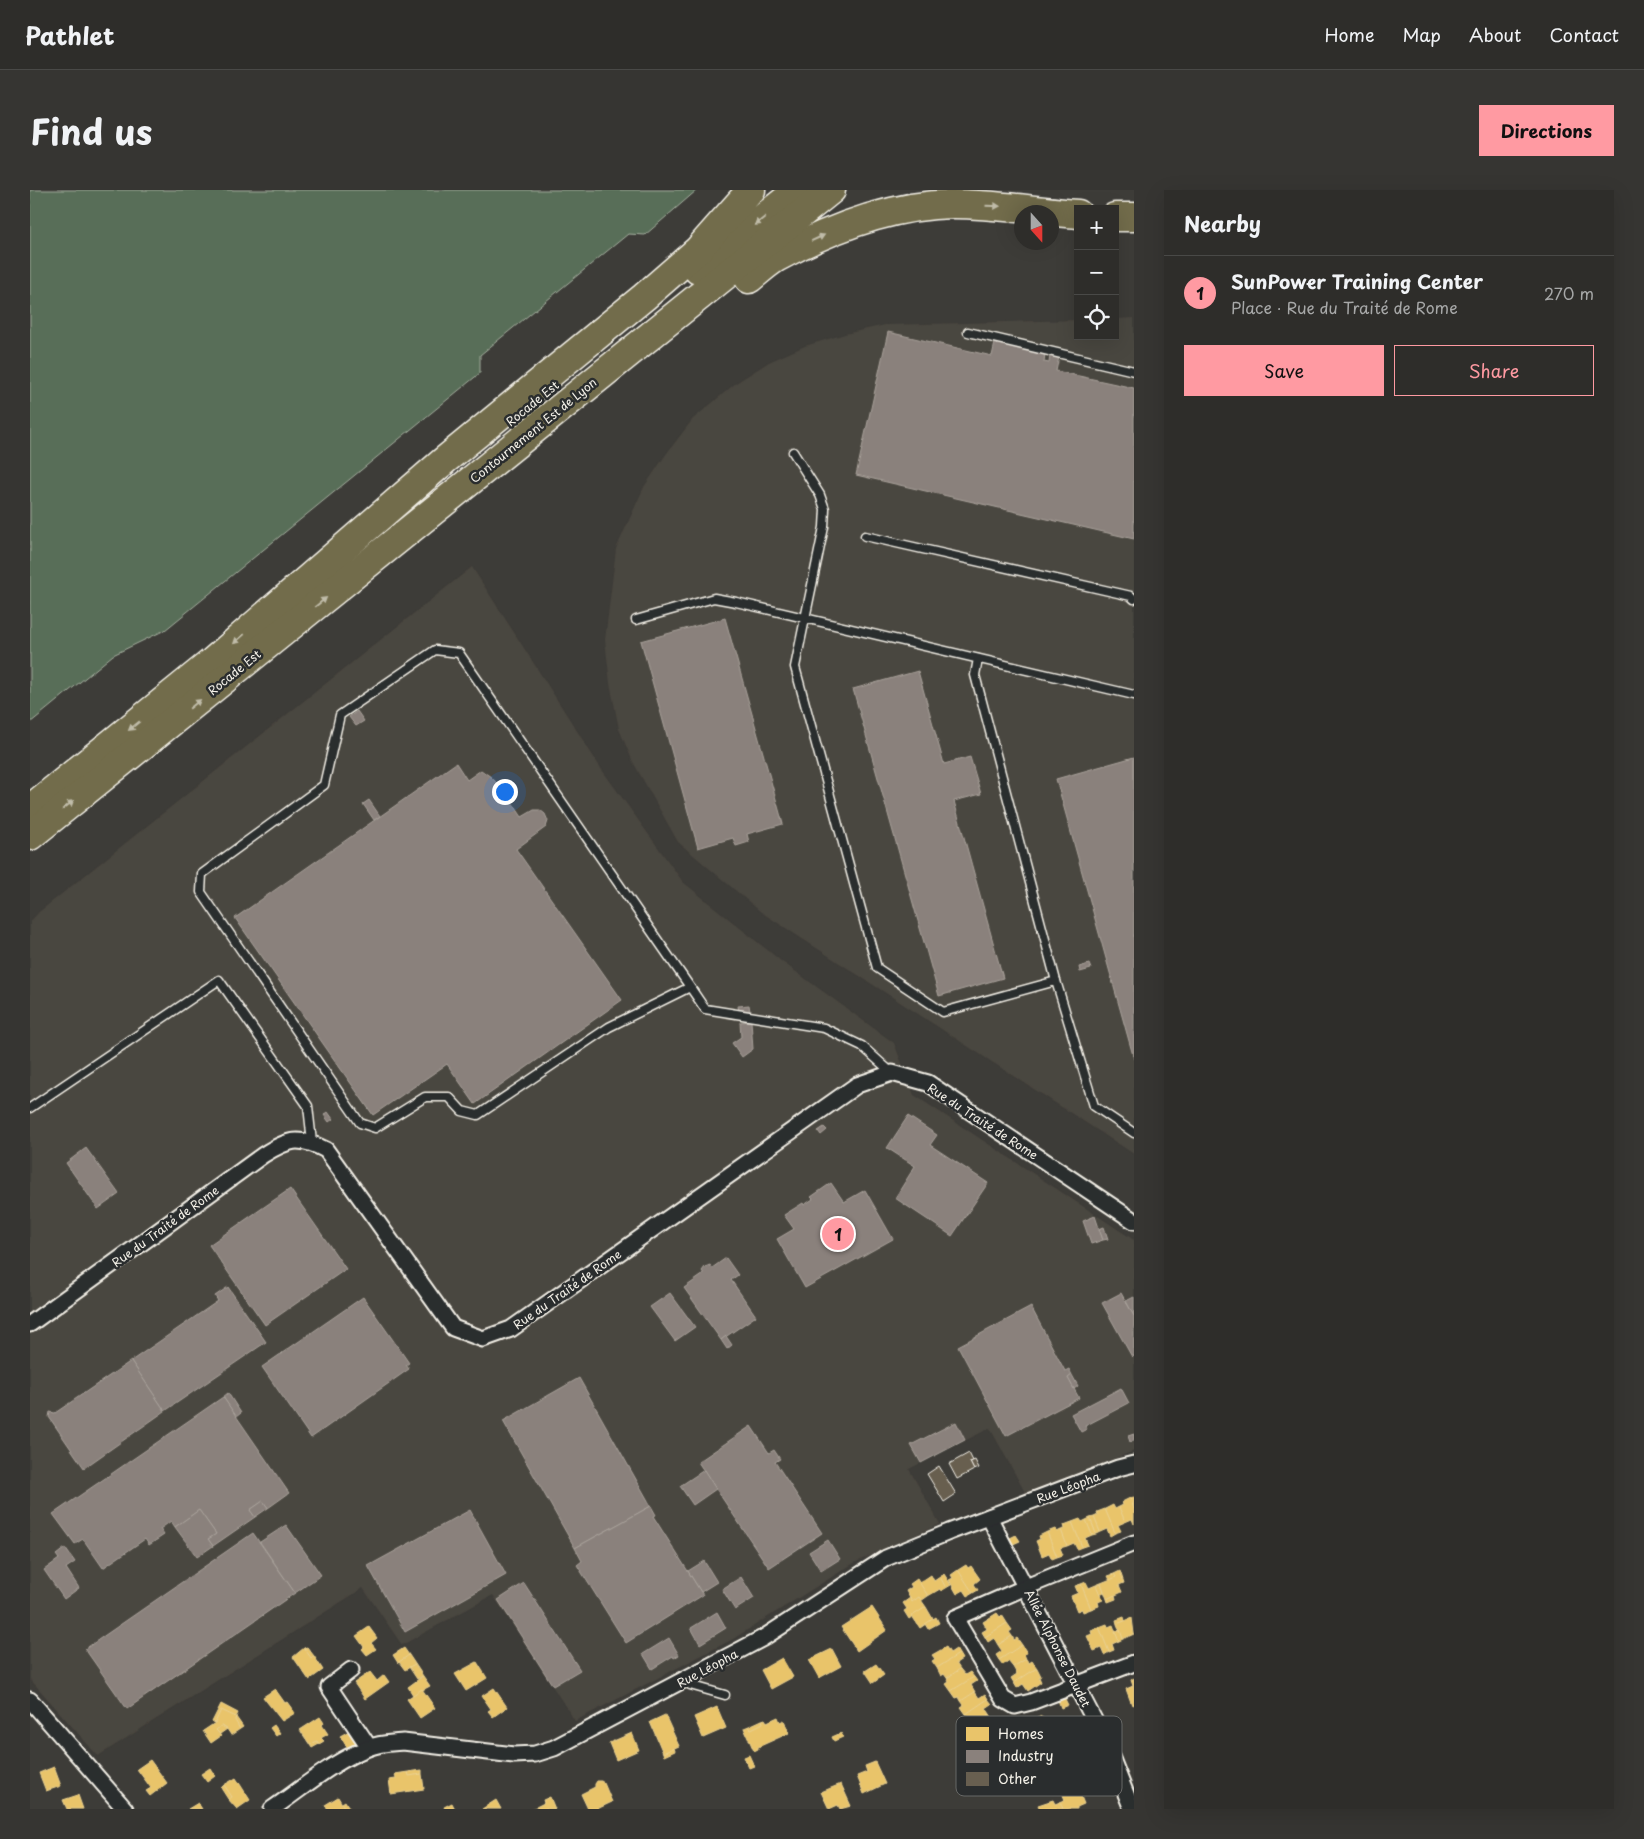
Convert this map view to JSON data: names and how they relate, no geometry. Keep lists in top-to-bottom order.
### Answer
{
  "streets": {
    "highway": ["Rocade Est", "Contournement Est de Lyon"],
    "street": ["Rue du Traité de Rome", "Rue Léopha", "Allée Alphonse Daudet"]
  },
  "crossings": [
    ["Rocade Est", "Contournement Est de Lyon"],
    ["Rue Léopha", "Allée Alphonse Daudet"]
  ],
  "legend": ["Homes", "Industry", "Other"],
  "north": "bottom",
  "page": {
    "header": "Pathlet",
    "nav": [
      "Home",
      "Map",
      "About",
      "Contact"
    ],
    "title": "Find us",
    "buttons": [
      "Directions",
      ["Save", "Share"]
    ],
    "heading": "Nearby",
    "map_buttons": ["+", "−"],
    "list": [
      {
        "mark": "1",
        "name": "SunPower Training Center",
        "note": "Place · Rue du Traité de Rome",
        "value": "270 m"
      }
    ],
    "pins": "1"
  }
}
